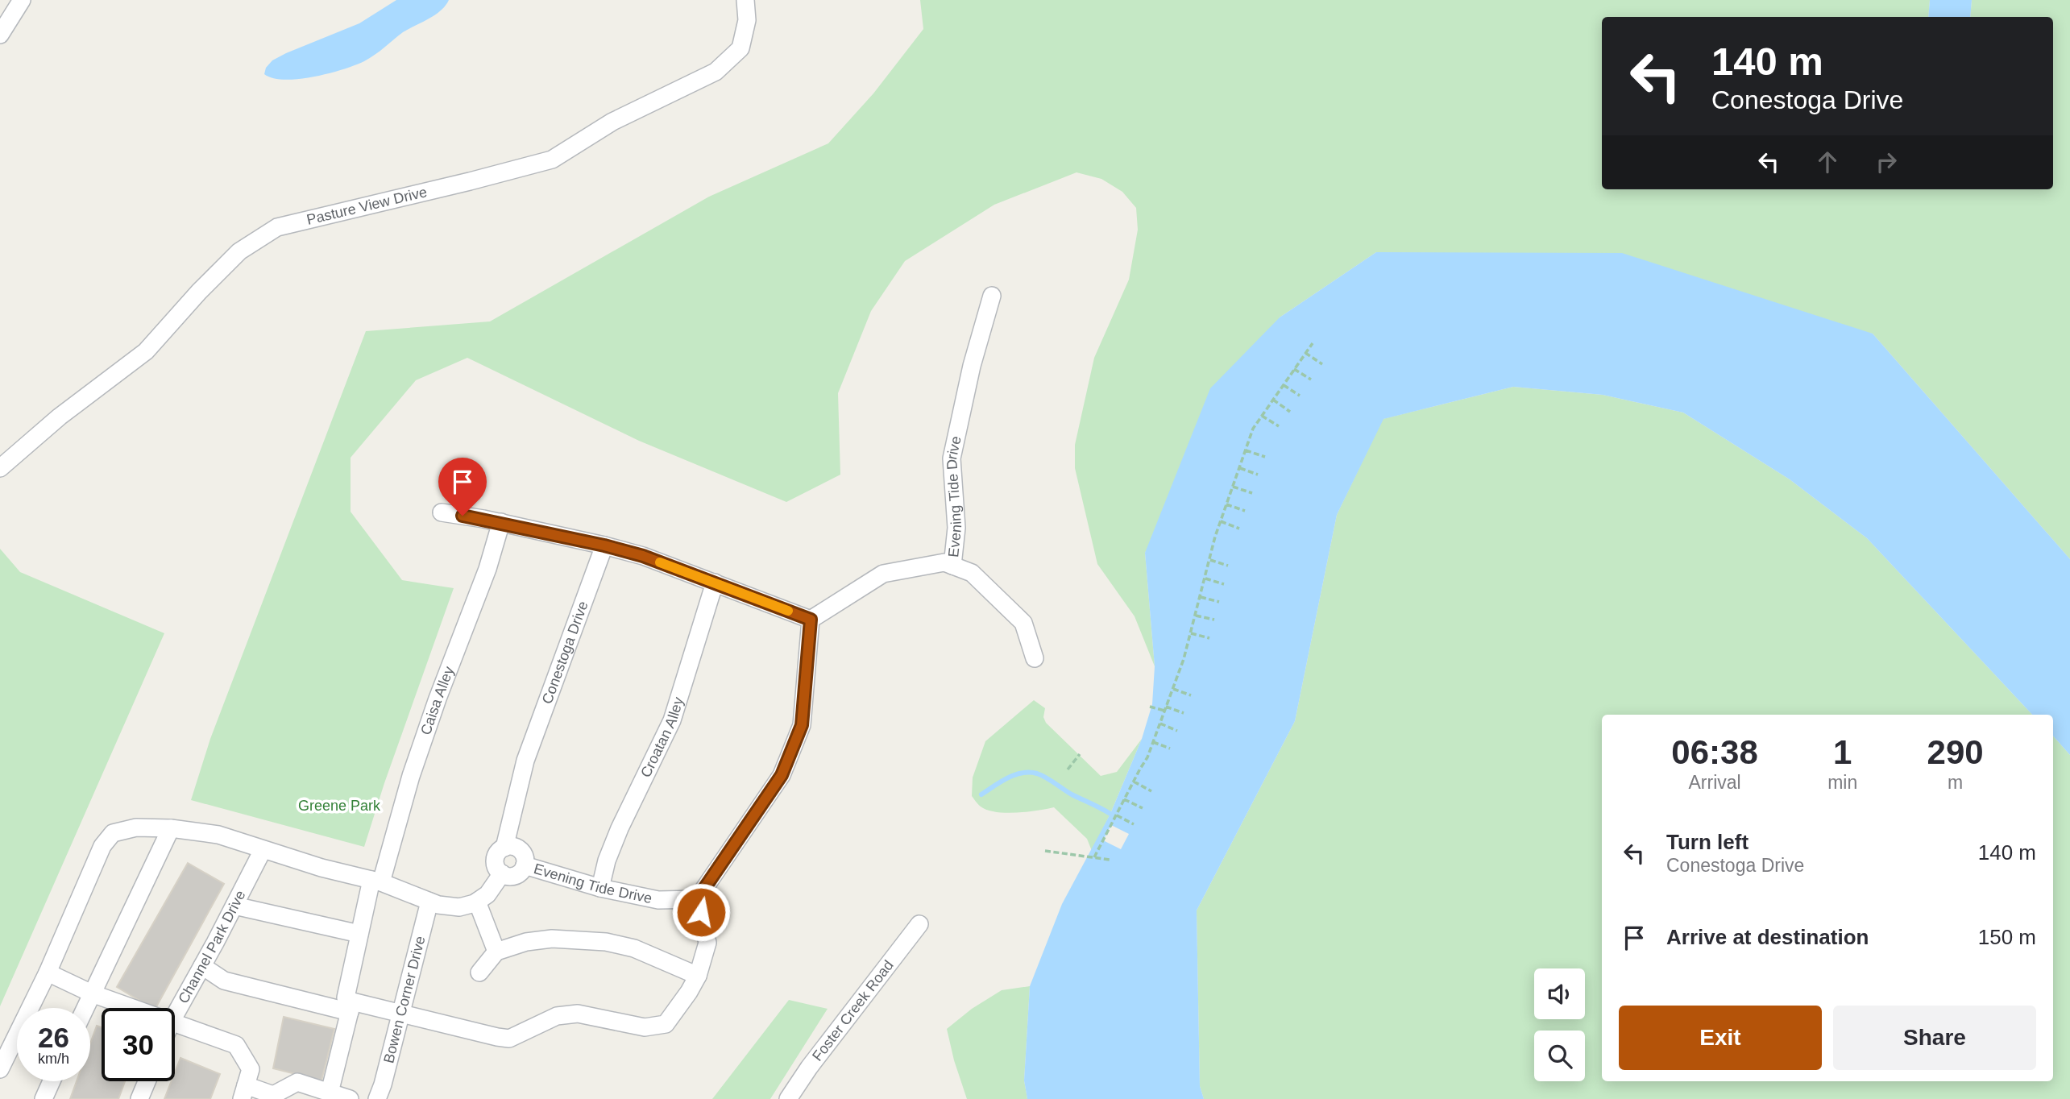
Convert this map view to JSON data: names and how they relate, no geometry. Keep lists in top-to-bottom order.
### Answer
{
  "streets": {
    "street": [
      "Pasture View Drive",
      "Evening Tide Drive",
      "Conestoga Drive",
      "Caisa Alley",
      "Croatan Alley",
      "Channel Park Drive",
      "Bowen Corner Drive",
      "Foster Creek Road"
    ]
  },
  "crossings": [
    ["Evening Tide Drive", "Conestoga Drive"],
    ["Evening Tide Drive", "Croatan Alley"]
  ],
  "parks": ["Greene Park"],
  "page": {
    "turn": ["140 m", "Conestoga Drive"],
    "eta": [
      "06:38",
      "Arrival",
      "1",
      "min",
      "290",
      "m"
    ],
    "list": [
      {
        "name": "Turn left",
        "note": "Conestoga Drive",
        "value": "140 m"
      },
      {
        "name": "Arrive at destination",
        "value": "150 m"
      }
    ],
    "buttons": ["Exit", "Share"],
    "speed": "26 km/h",
    "limit": "30"
  }
}
